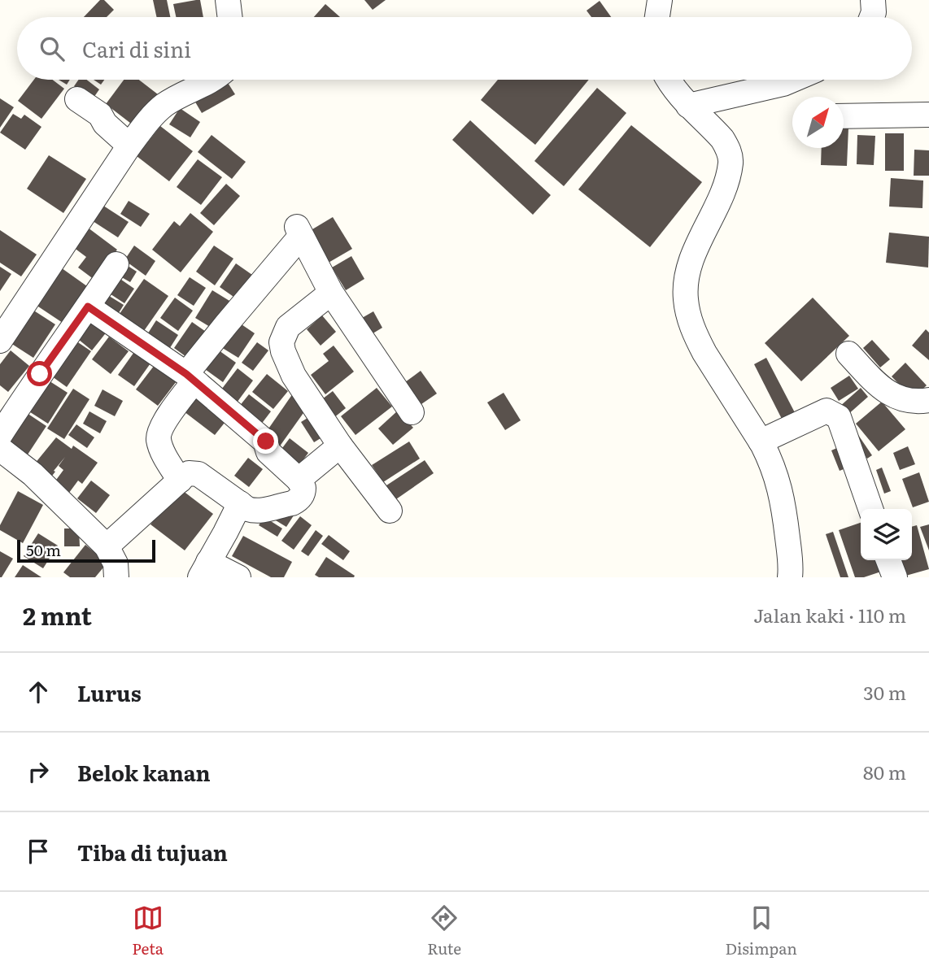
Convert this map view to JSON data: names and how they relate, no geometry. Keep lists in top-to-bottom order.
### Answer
{
  "scale_bar": "50 m",
  "north": "top right",
  "page": {
    "search": "Cari di sini",
    "scale": "50 m",
    "heading": ["2 mnt", "Jalan kaki · 110 m"],
    "list": [
      ["Lurus", "30 m"],
      ["Belok kanan", "80 m"],
      "Tiba di tujuan"
    ],
    "nav": ["Peta", "Rute", "Disimpan"]
  }
}
